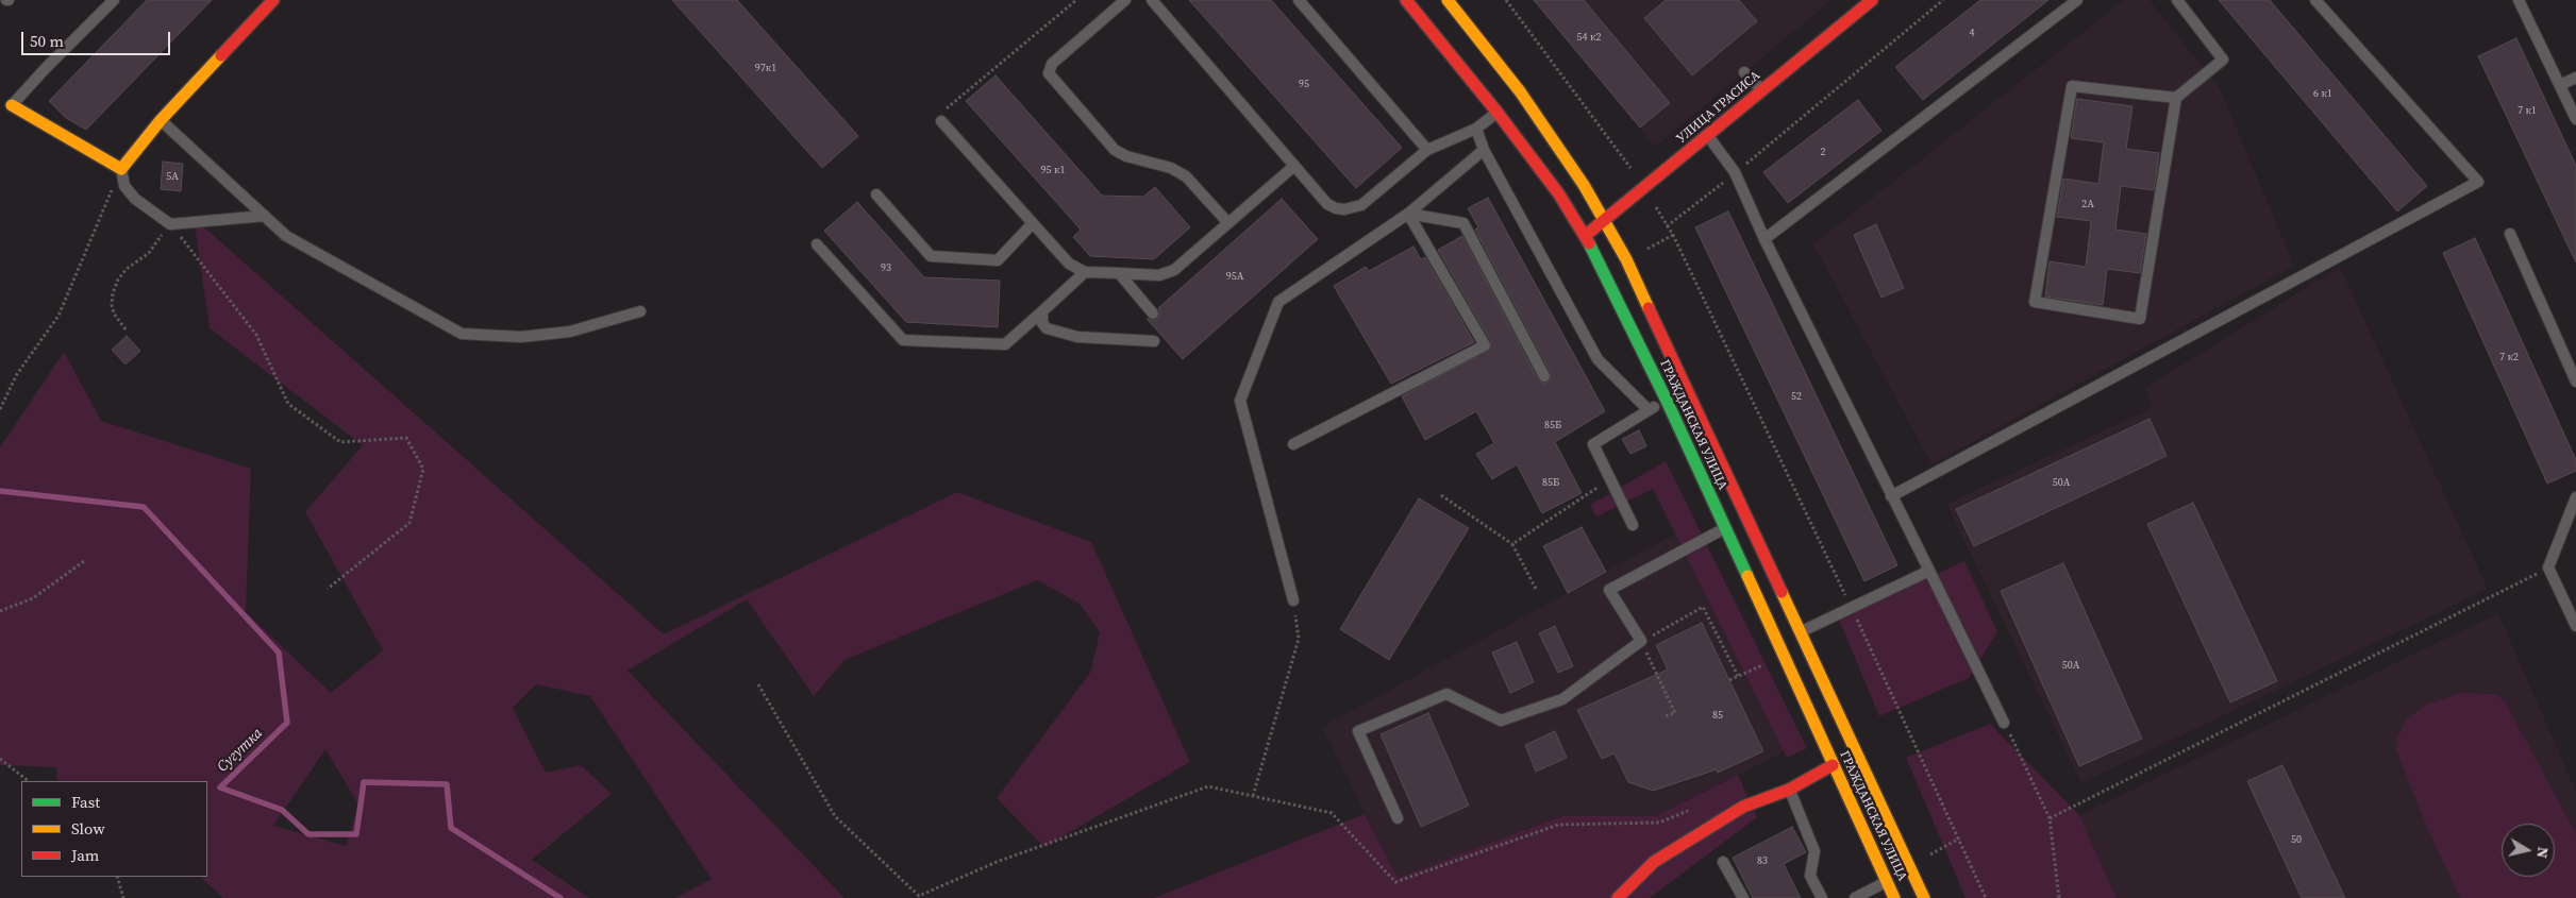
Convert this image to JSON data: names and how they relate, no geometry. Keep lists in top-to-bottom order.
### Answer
{
  "streets": {
    "main road": ["УЛИЦА ГРАСИСА", "ГРАЖДАНСКАЯ УЛИЦА"]
  },
  "crossings": [
    ["УЛИЦА ГРАСИСА", "ГРАЖДАНСКАЯ УЛИЦА"]
  ],
  "water": ["Сугутка"],
  "house_numbers": [
    "4",
    "54 к2",
    "97к1",
    "95",
    "6 к1",
    "7 к1",
    "2",
    "95 к1",
    "5А",
    "2А",
    "93",
    "95А",
    "7 к2",
    "52",
    "85Б",
    "85Б",
    "50А",
    "50А",
    "85",
    "50",
    "83"
  ],
  "legend": ["Fast", "Slow", "Jam"],
  "scale_bar": "50 m",
  "north": "right"
}
